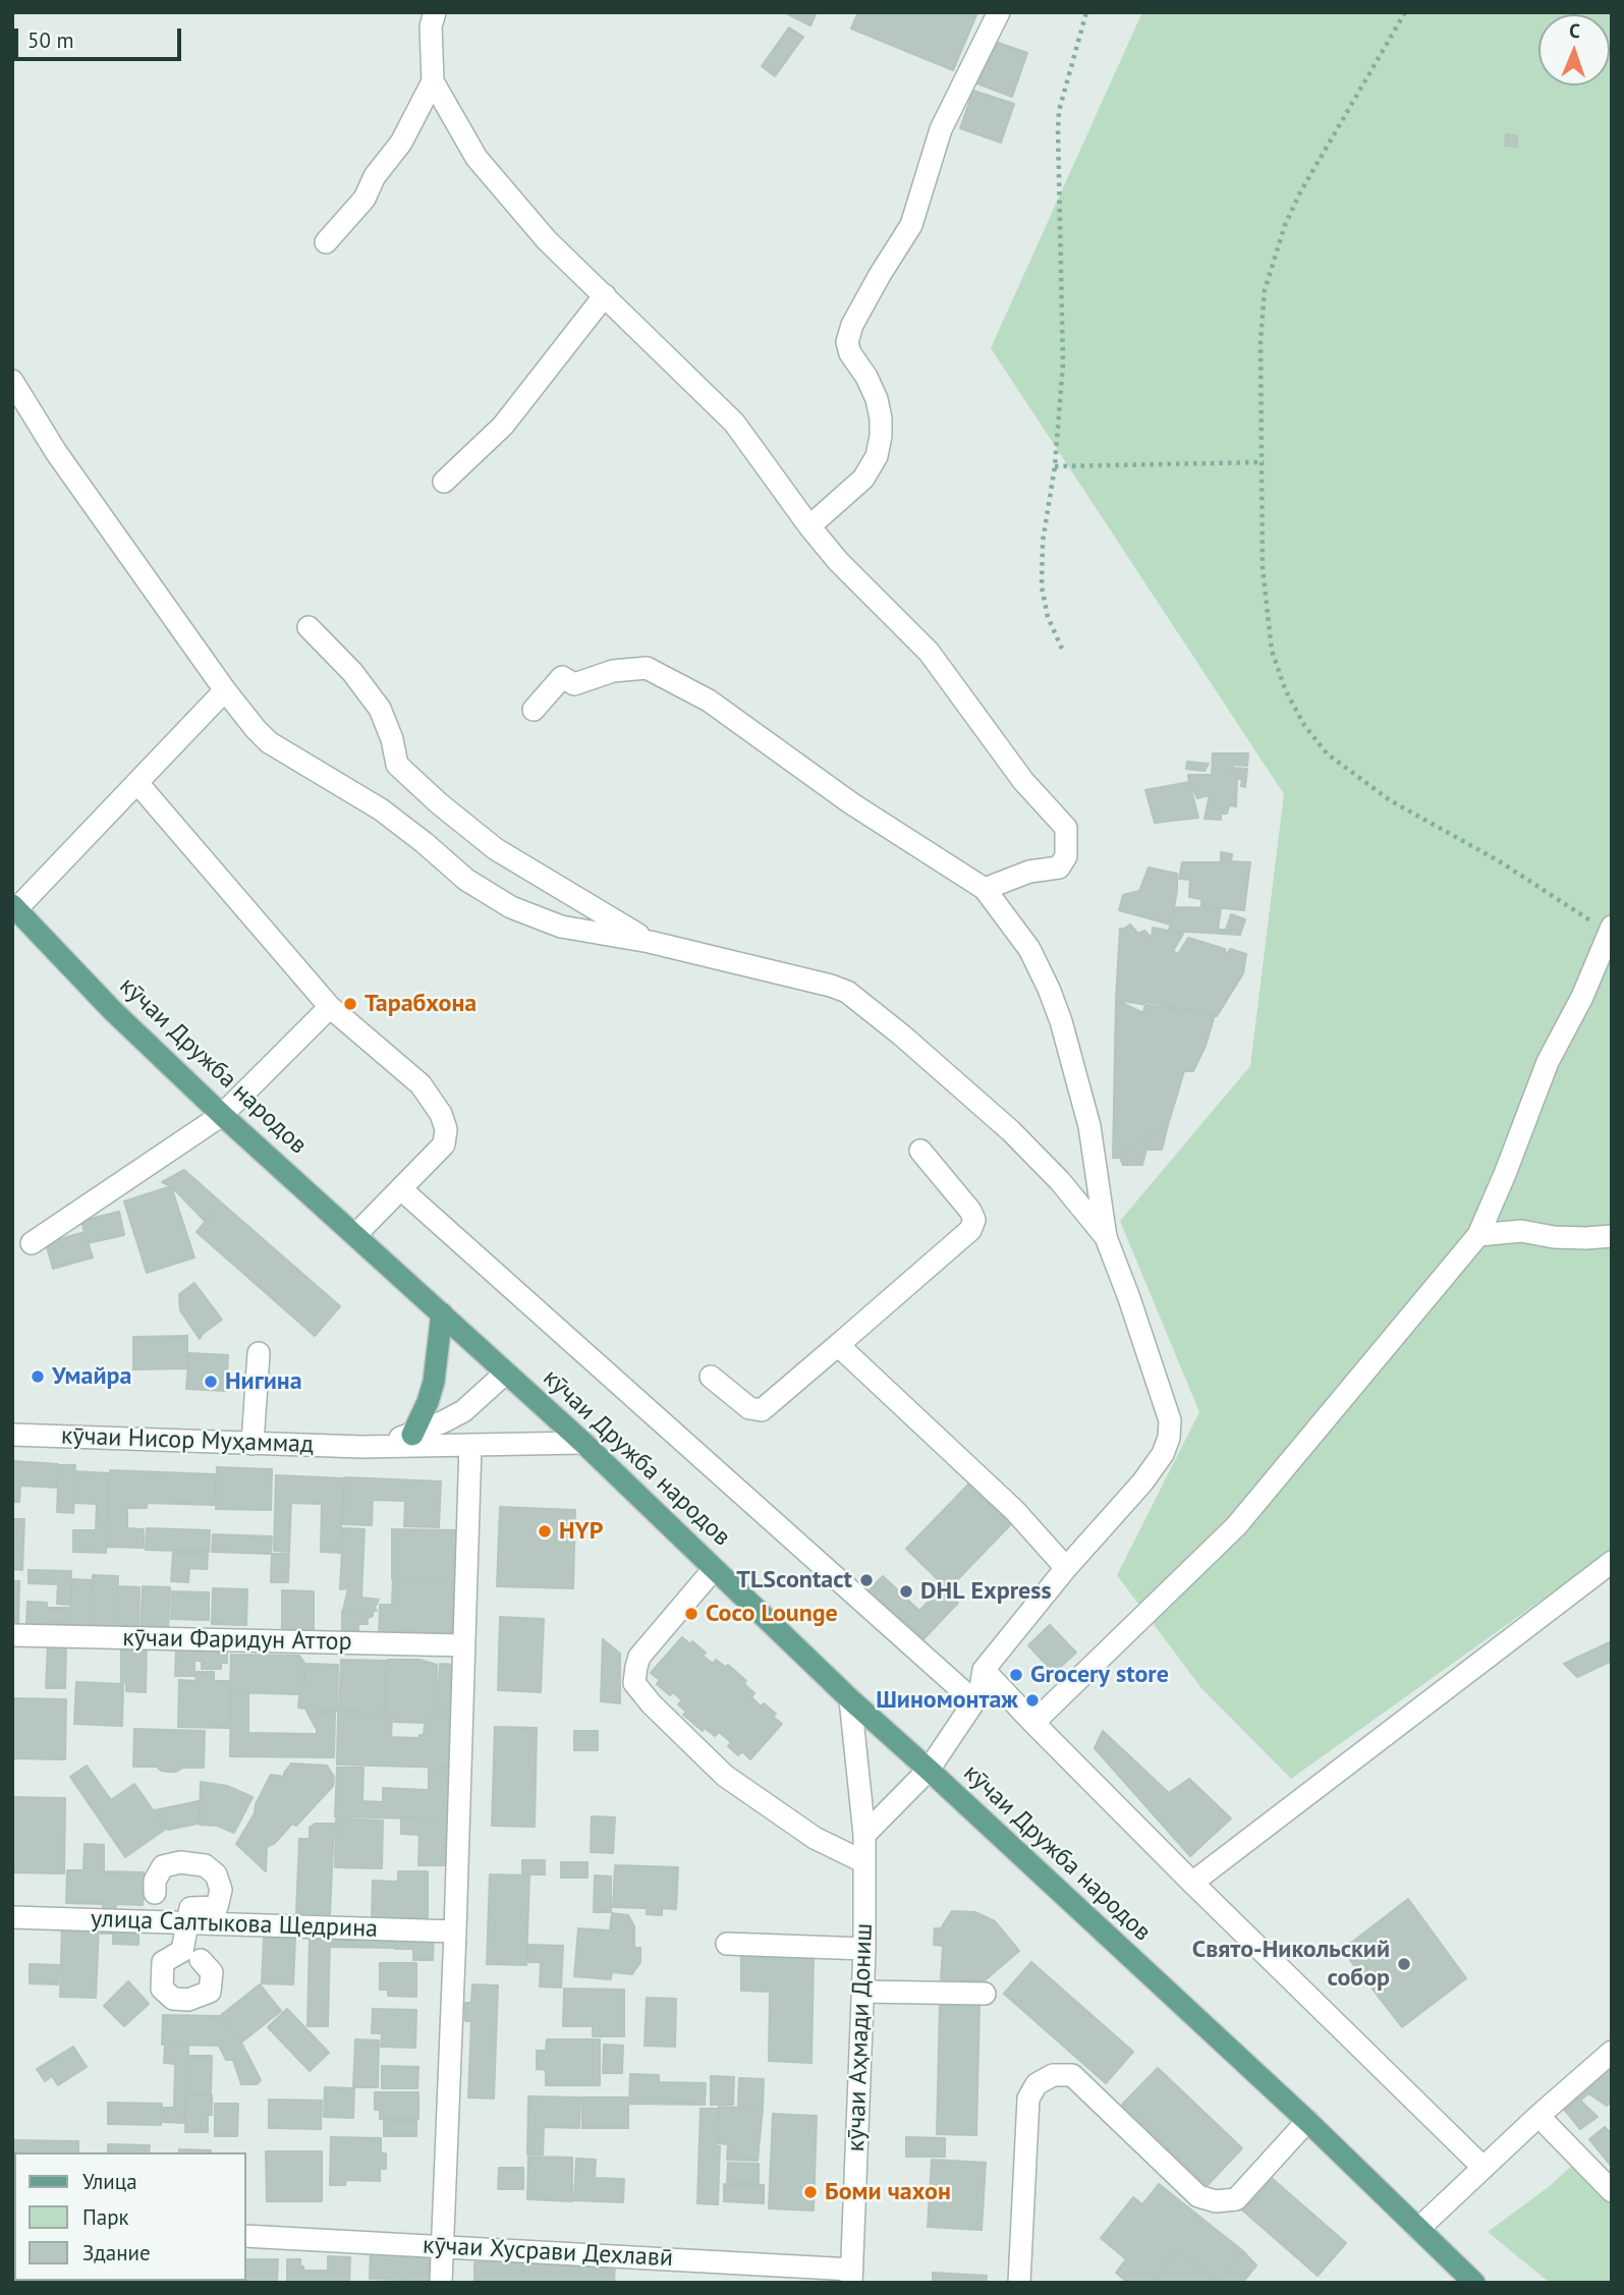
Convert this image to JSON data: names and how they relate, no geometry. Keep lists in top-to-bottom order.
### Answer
{
  "streets": {
    "main road": ["кӯчаи Дружба народов"],
    "street": [
      "кӯчаи Нисор Муҳаммад",
      "кӯчаи Фаридун Аттор",
      "улица Салтыкова Щедрина",
      "кӯчаи Аҳмади Дониш",
      "кӯчаи Хусрави Дехлавӣ"
    ]
  },
  "crossings": [
    ["кӯчаи Дружба народов", "кӯчаи Нисор Муҳаммад"],
    ["кӯчаи Дружба народов", "кӯчаи Аҳмади Дониш"],
    ["кӯчаи Аҳмади Дониш", "кӯчаи Хусрави Дехлавӣ"]
  ],
  "places": [
    "Тарабхона",
    "Умайра",
    "Нигина",
    "HYP",
    "TLScontact",
    "DHL Express",
    "Coco Lounge",
    "Grocery store",
    "Шиномонтаж",
    "Свято-Никольский собор",
    "Боми чахон"
  ],
  "legend": ["Улица", "Парк", "Здание"],
  "scale_bar": "50 m",
  "north": "top"
}
